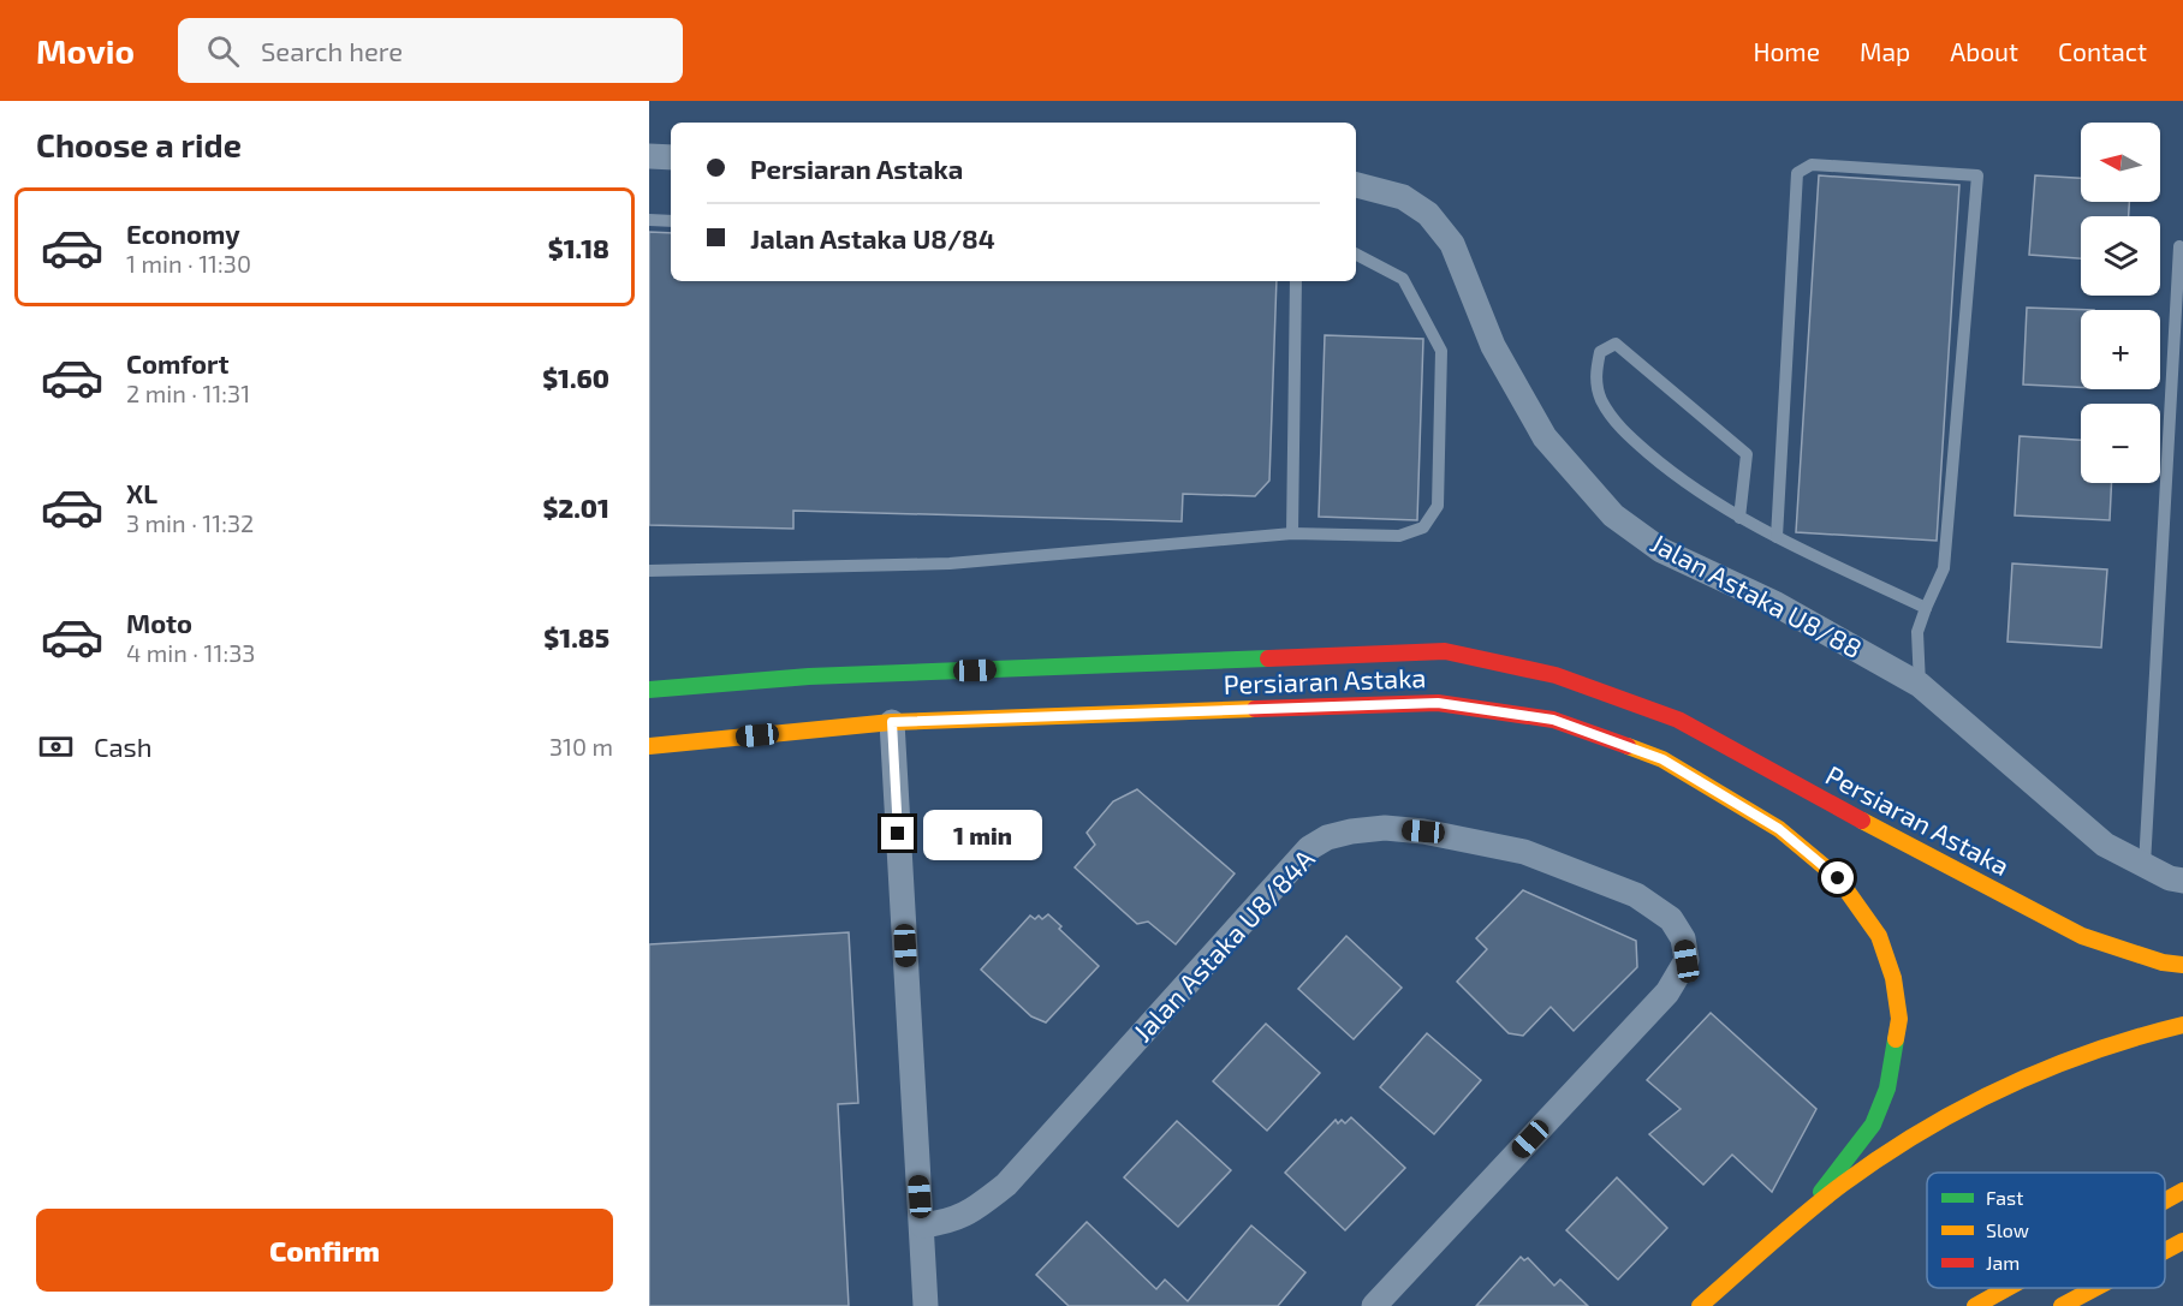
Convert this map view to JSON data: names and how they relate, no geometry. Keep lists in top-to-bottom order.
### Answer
{
  "streets": {
    "main road": ["Persiaran Astaka"],
    "street": ["Jalan Astaka U8/88", "Jalan Astaka U8/84A"]
  },
  "legend": ["Fast", "Slow", "Jam"],
  "north": "left",
  "page": {
    "header": "Movio",
    "search": "Search here",
    "nav": [
      "Home",
      "Map",
      "About",
      "Contact"
    ],
    "heading": "Choose a ride",
    "map_buttons": ["+", "−"],
    "banner": ["Persiaran Astaka", "Jalan Astaka U8/84"],
    "list": [
      {
        "name": "Economy",
        "note": "1 min · 11:30",
        "value": "$1.18"
      },
      {
        "name": "Comfort",
        "note": "2 min · 11:31",
        "value": "$1.60"
      },
      {
        "name": "XL",
        "note": "3 min · 11:32",
        "value": "$2.01"
      },
      {
        "name": "Moto",
        "note": "4 min · 11:33",
        "value": "$1.85"
      }
    ],
    "pay": ["Cash", "310 m"],
    "bubble": "1 min",
    "buttons": "Confirm"
  }
}
